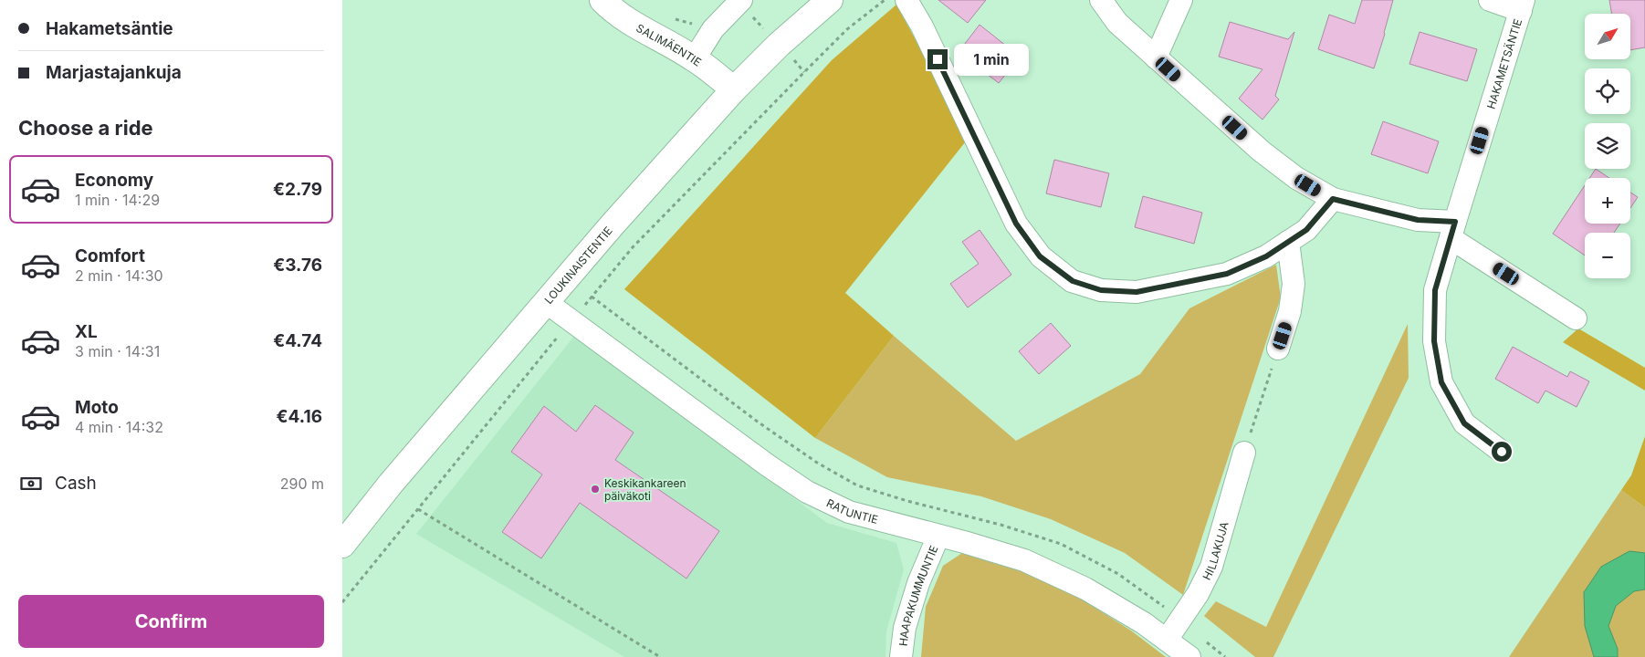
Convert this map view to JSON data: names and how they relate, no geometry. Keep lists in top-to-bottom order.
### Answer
{
  "streets": {
    "street": [
      "SALIMÄENTIE",
      "HAKAMETSÄNTIE",
      "LOUKINAISTENTIE",
      "RATUNTIE",
      "HILLAKUJA",
      "HAAPAKUMMUNTIE"
    ]
  },
  "crossings": [
    ["SALIMÄENTIE", "LOUKINAISTENTIE"],
    ["LOUKINAISTENTIE", "RATUNTIE"],
    ["RATUNTIE", "HILLAKUJA"],
    ["RATUNTIE", "HAAPAKUMMUNTIE"]
  ],
  "places": ["Keskikankareen päiväkoti"],
  "north": "top right",
  "page": {
    "banner": ["Hakametsäntie", "Marjastajankuja"],
    "map_buttons": ["+", "−"],
    "bubble": "1 min",
    "heading": "Choose a ride",
    "list": [
      {
        "name": "Economy",
        "note": "1 min · 14:29",
        "value": "€2.79"
      },
      {
        "name": "Comfort",
        "note": "2 min · 14:30",
        "value": "€3.76"
      },
      {
        "name": "XL",
        "note": "3 min · 14:31",
        "value": "€4.74"
      },
      {
        "name": "Moto",
        "note": "4 min · 14:32",
        "value": "€4.16"
      }
    ],
    "pay": ["Cash", "290 m"],
    "buttons": "Confirm"
  }
}
